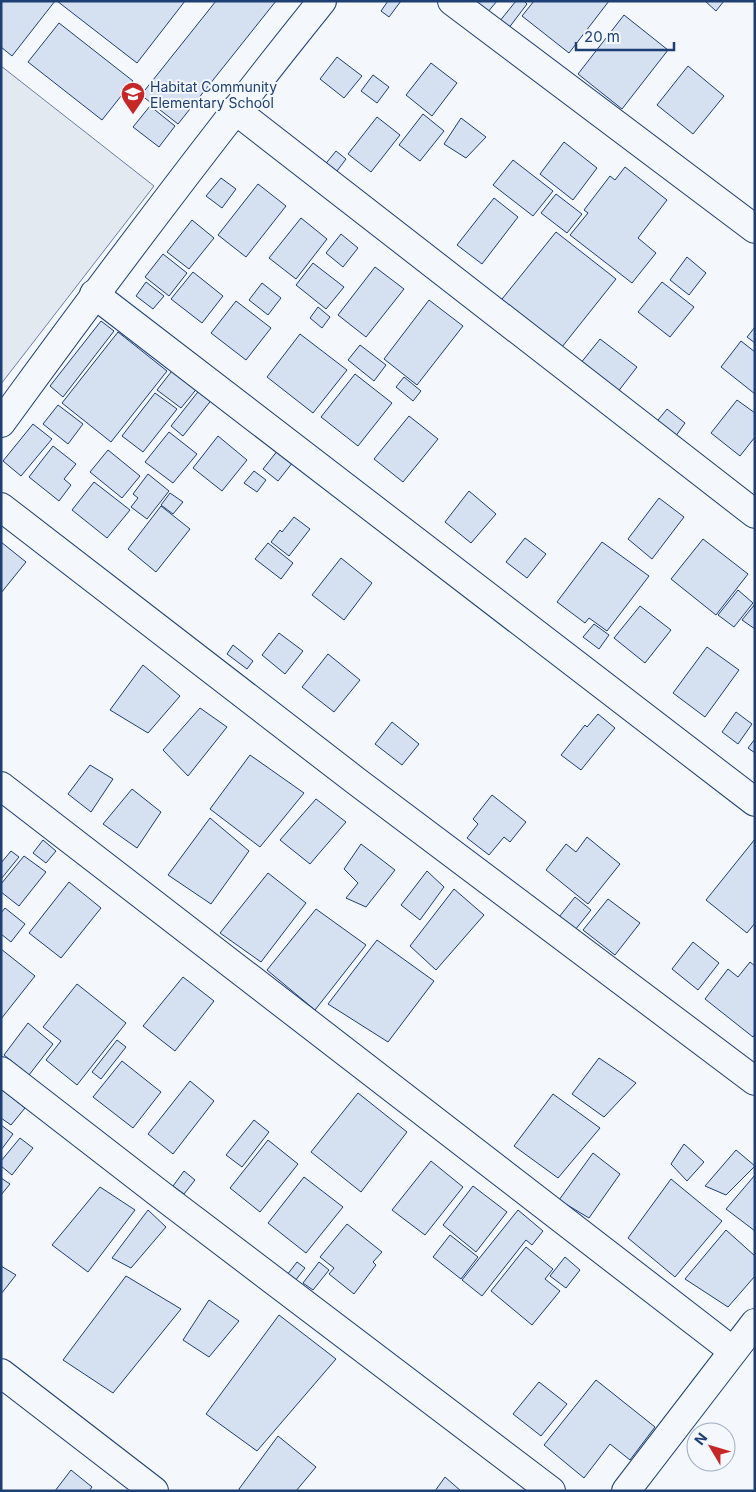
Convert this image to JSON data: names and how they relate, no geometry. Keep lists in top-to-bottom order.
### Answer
{
  "places": {
    "school or university": ["Habitat Community Elementary School"]
  },
  "scale_bar": "20 m",
  "north": "top left"
}
